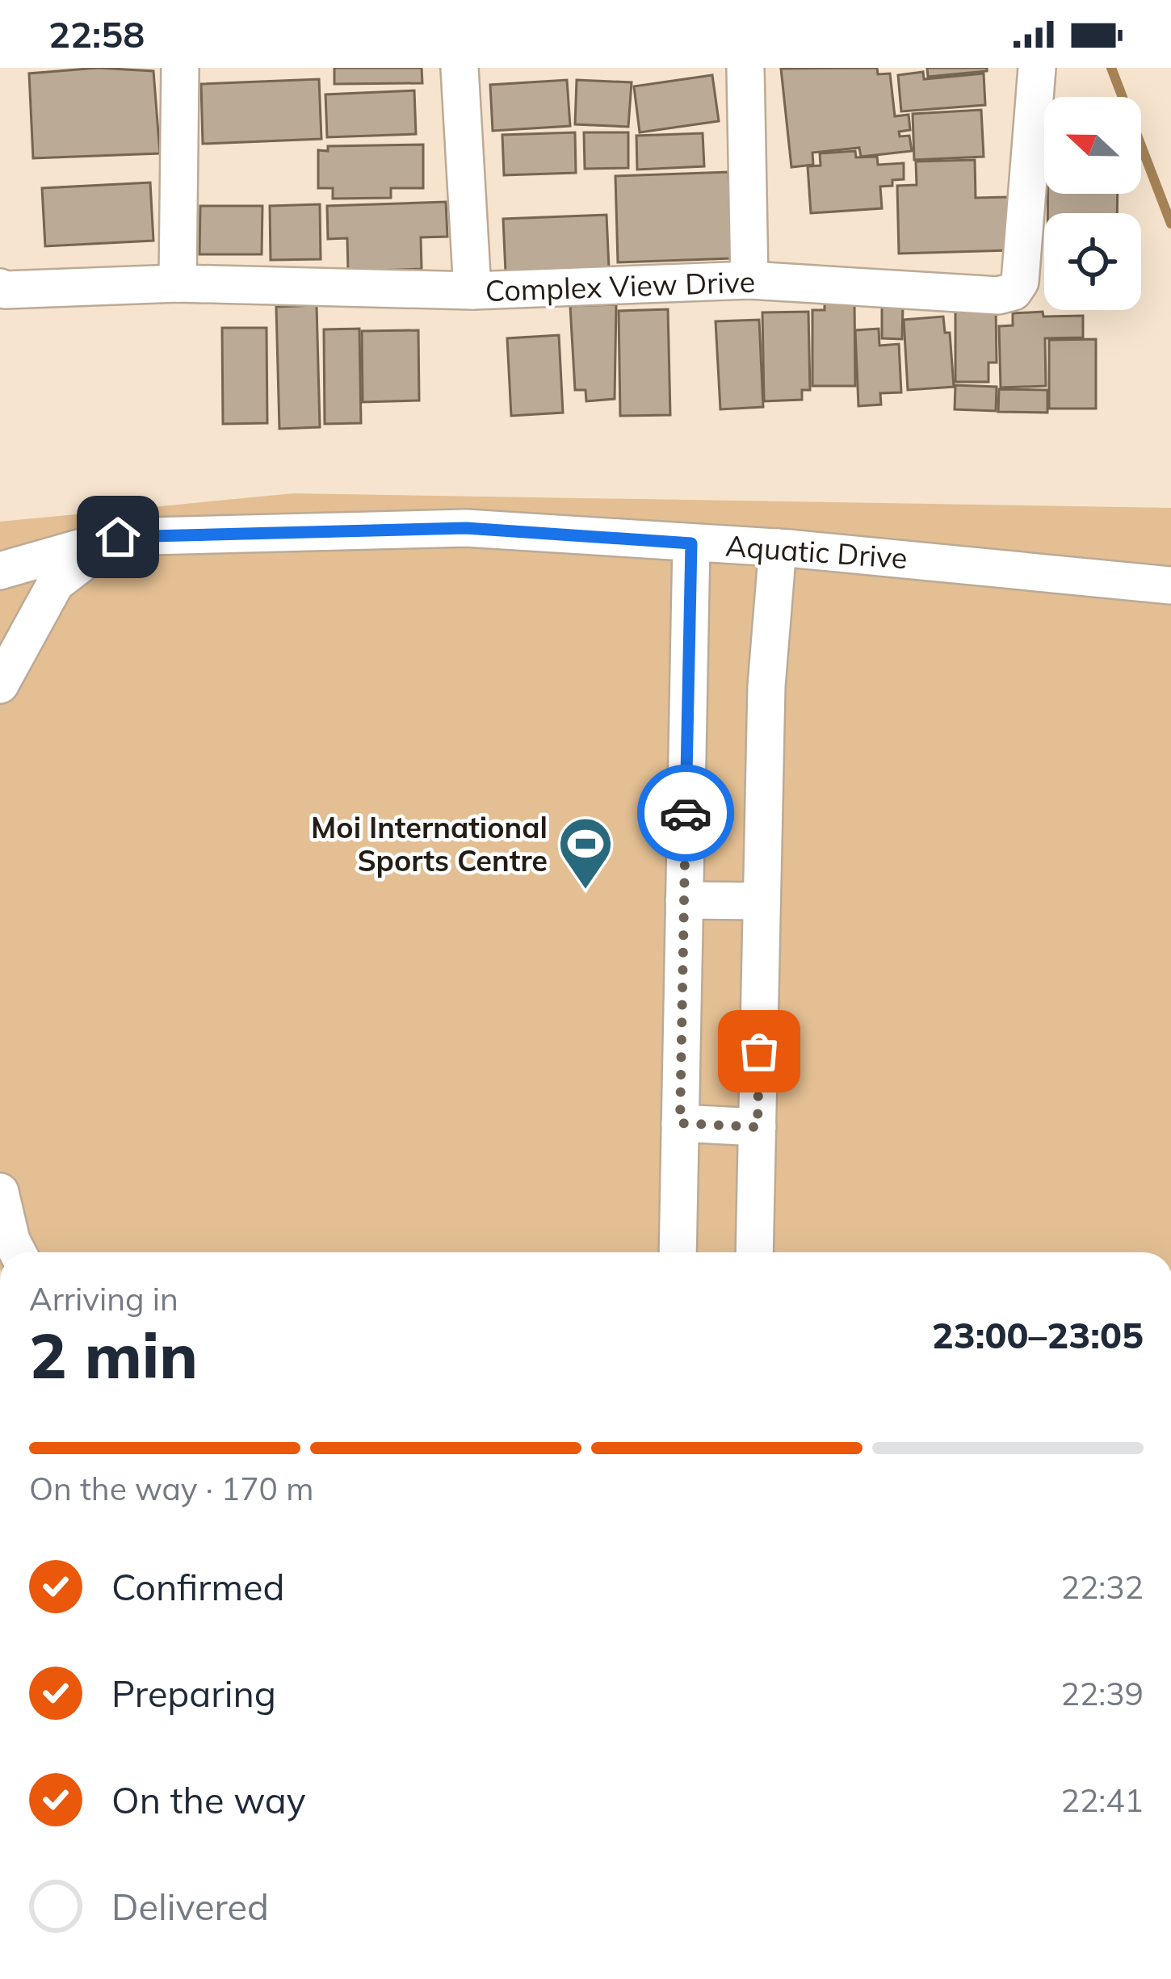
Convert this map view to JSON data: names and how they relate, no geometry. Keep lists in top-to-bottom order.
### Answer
{
  "streets": {
    "street": ["Complex View Drive", "Aquatic Drive"]
  },
  "places": {
    "sports": ["Moi International Sports Centre"]
  },
  "north": "left",
  "page": {
    "status": "22:58",
    "heading": ["2 min", "Arriving in", "23:00–23:05"],
    "bar": "On the way · 170 m",
    "list": [
      ["Confirmed", "22:32"],
      ["Preparing", "22:39"],
      ["On the way", "22:41"],
      "Delivered"
    ]
  }
}
